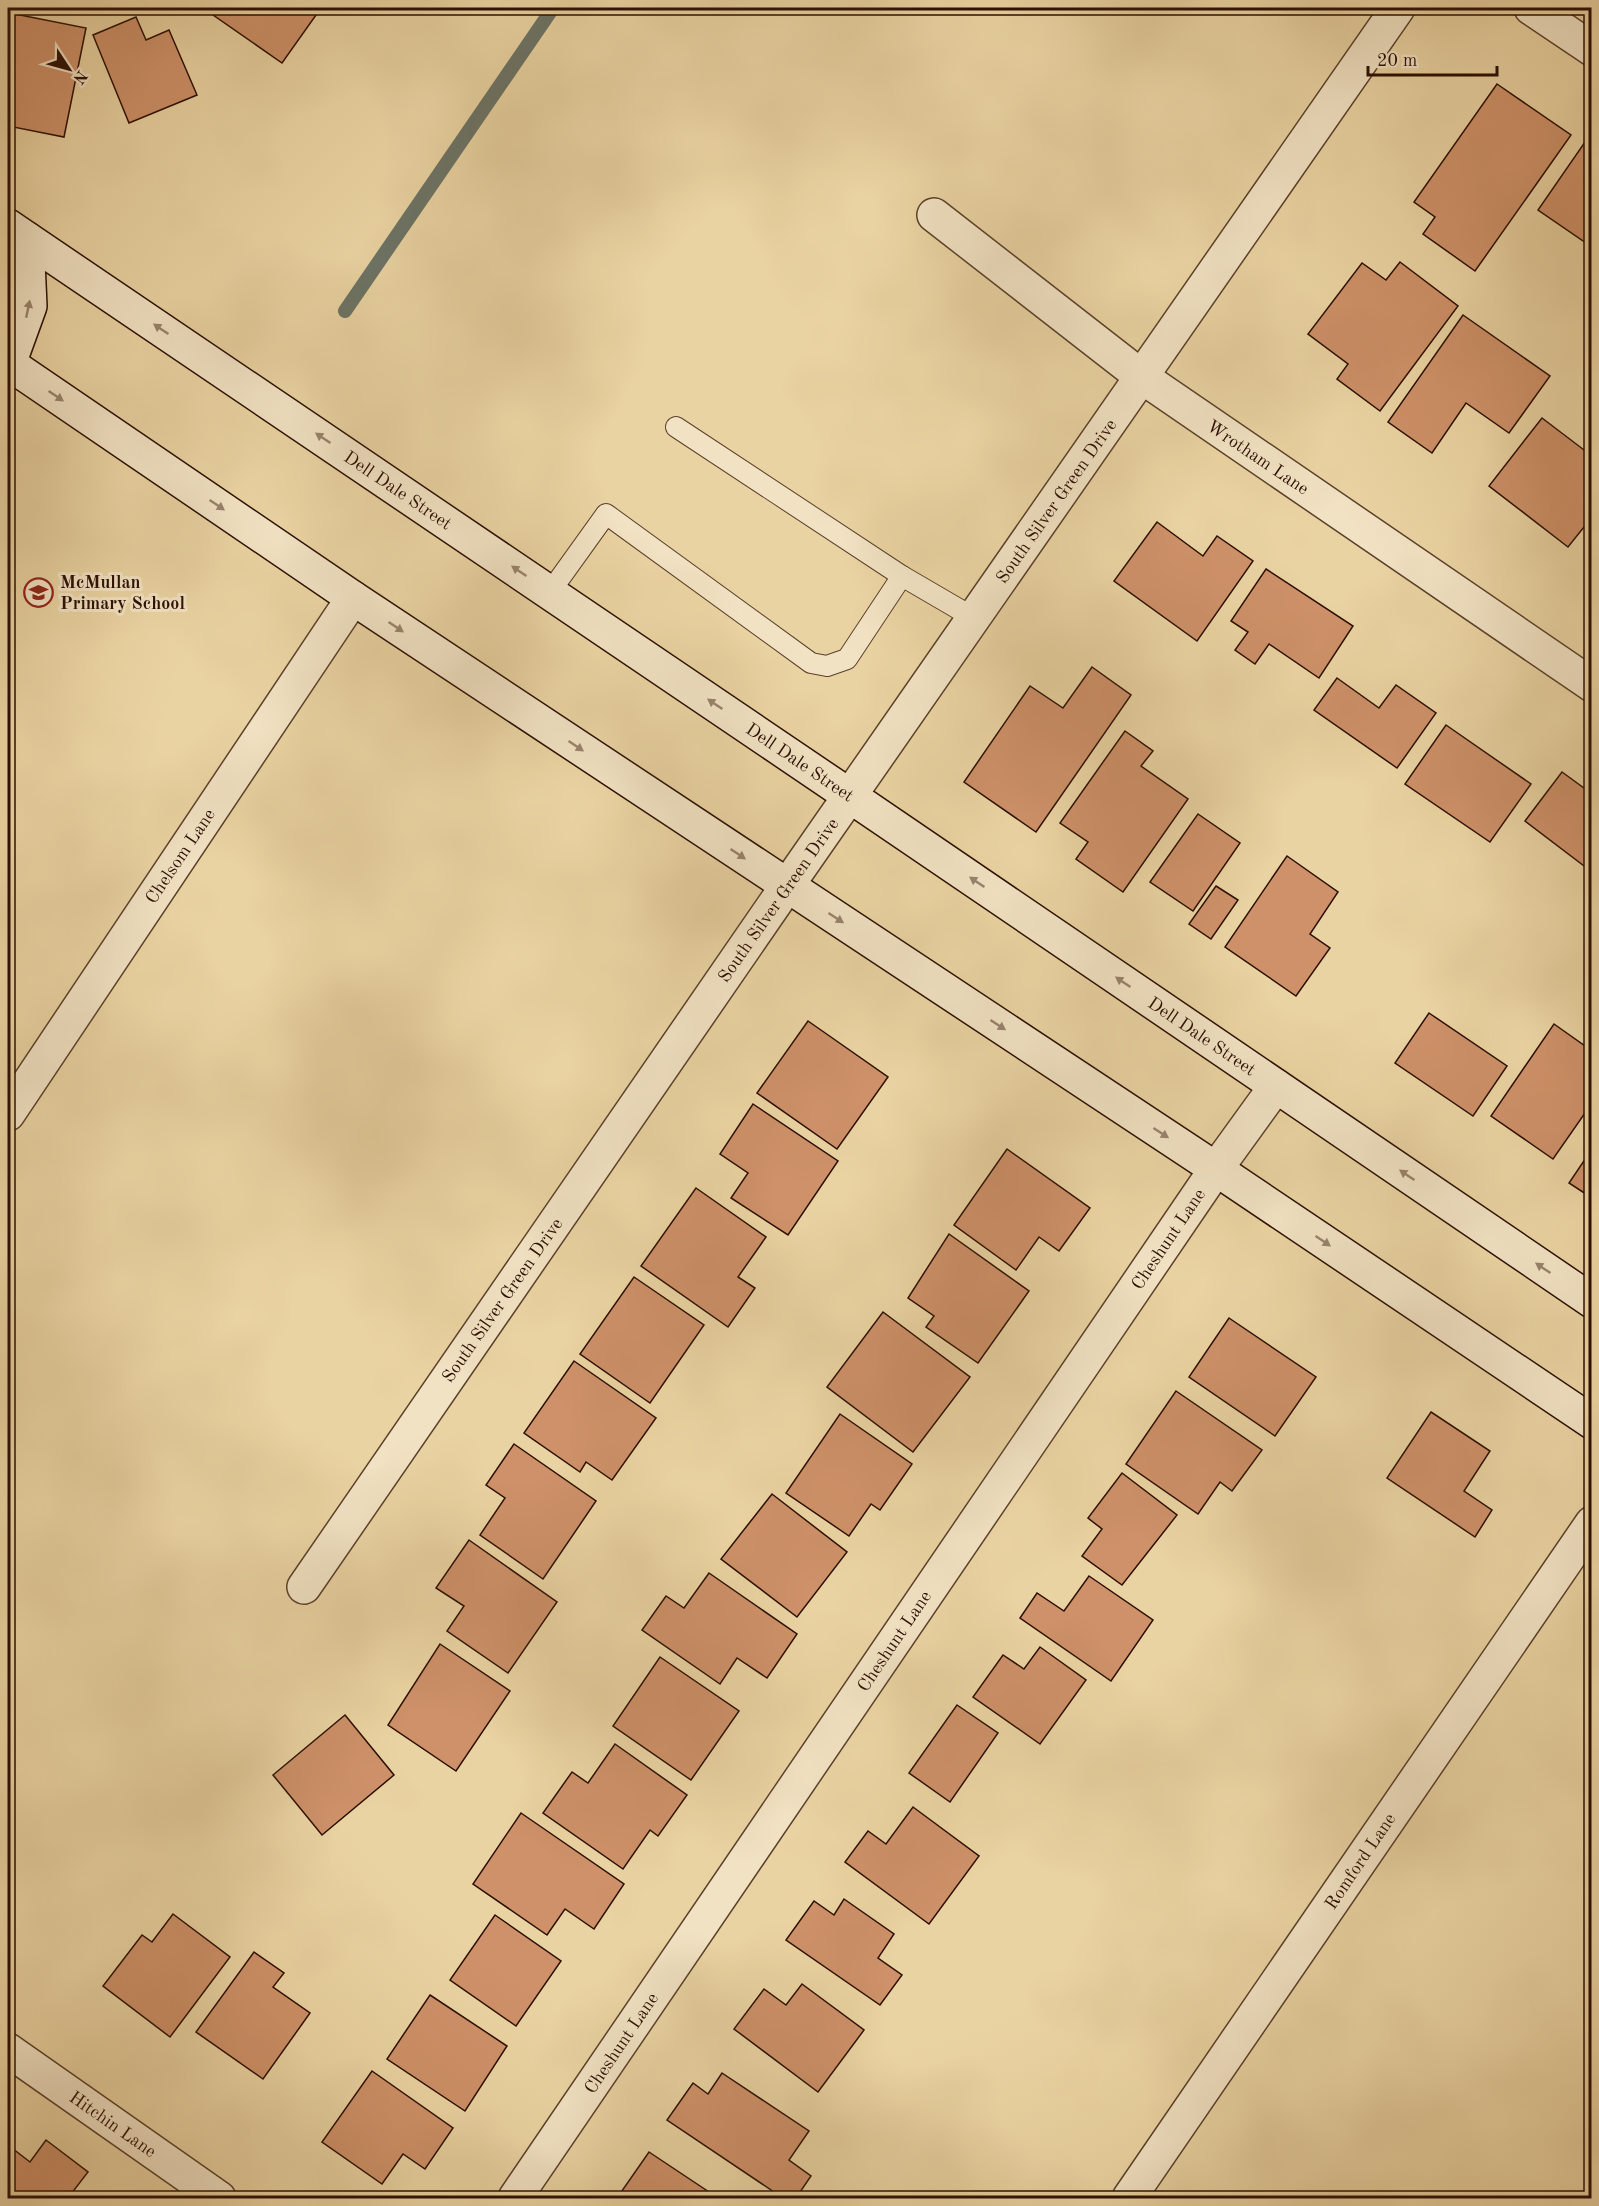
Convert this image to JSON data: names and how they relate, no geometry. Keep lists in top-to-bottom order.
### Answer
{
  "streets": {
    "street": [
      "Wrotham Lane",
      "Dell Dale Street",
      "South Silver Green Drive",
      "Chelsom Lane",
      "Cheshunt Lane",
      "Romford Lane",
      "Hitchin Lane"
    ]
  },
  "crossings": [
    ["Wrotham Lane", "South Silver Green Drive"],
    ["Dell Dale Street", "South Silver Green Drive"],
    ["Dell Dale Street", "Cheshunt Lane"]
  ],
  "places": {
    "school or university": ["McMullan Primary School"]
  },
  "scale_bar": "20 m",
  "north": "bottom right"
}
